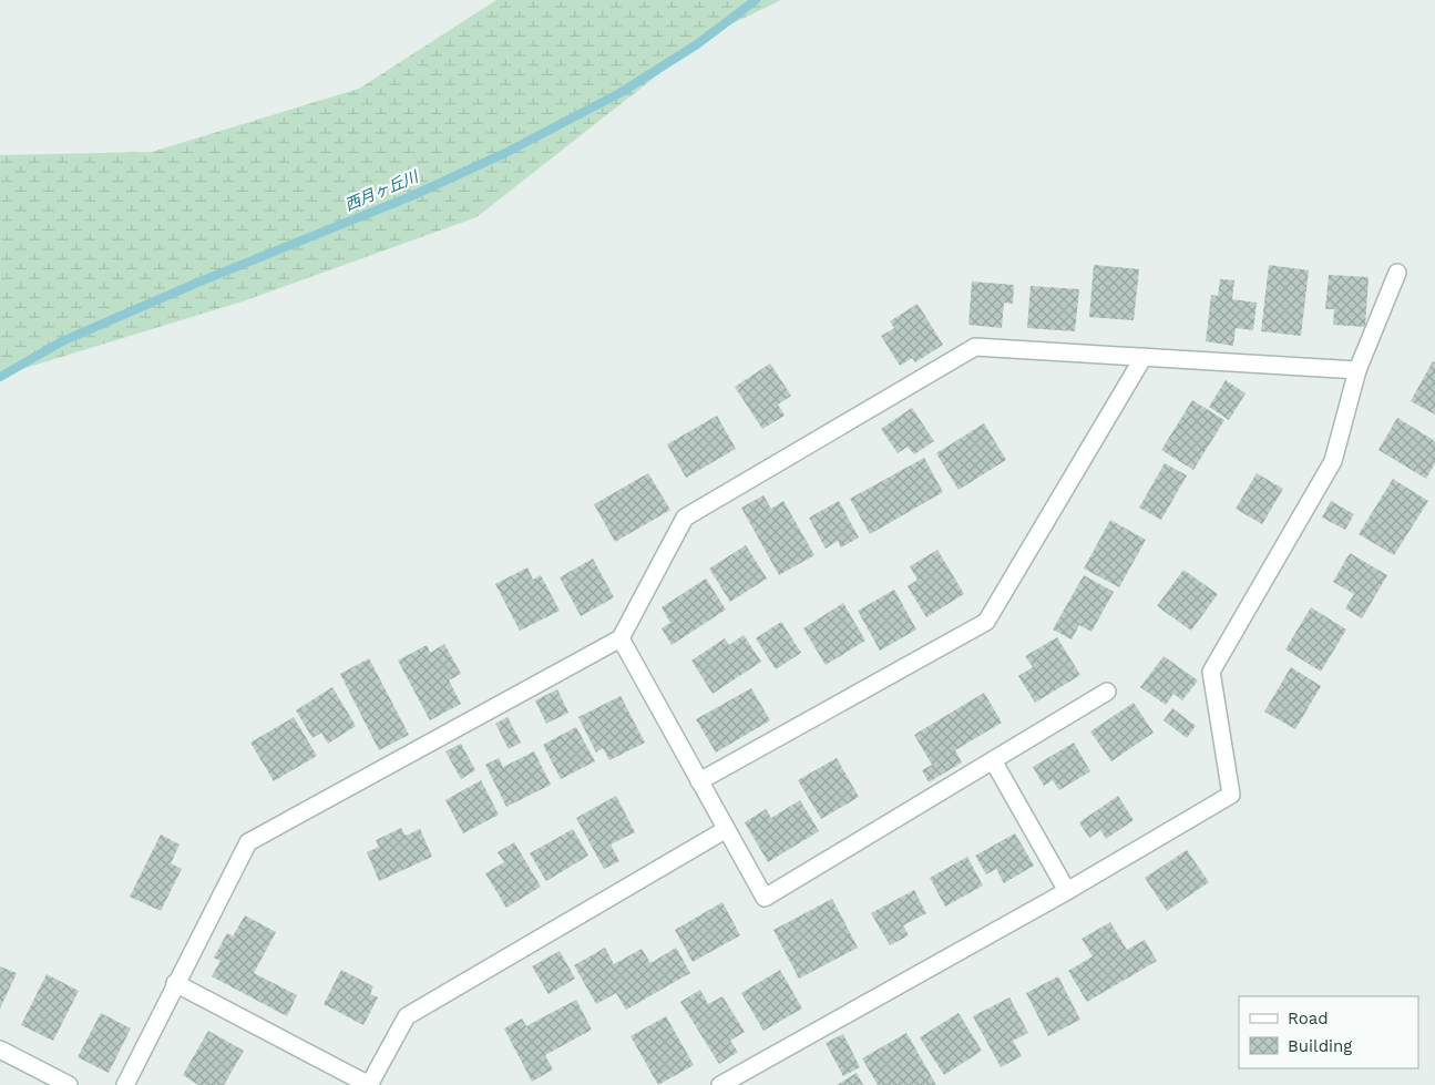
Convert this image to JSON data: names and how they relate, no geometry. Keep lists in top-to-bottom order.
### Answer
{
  "water": ["西月ヶ丘川"],
  "legend": ["Road", "Building"]
}
